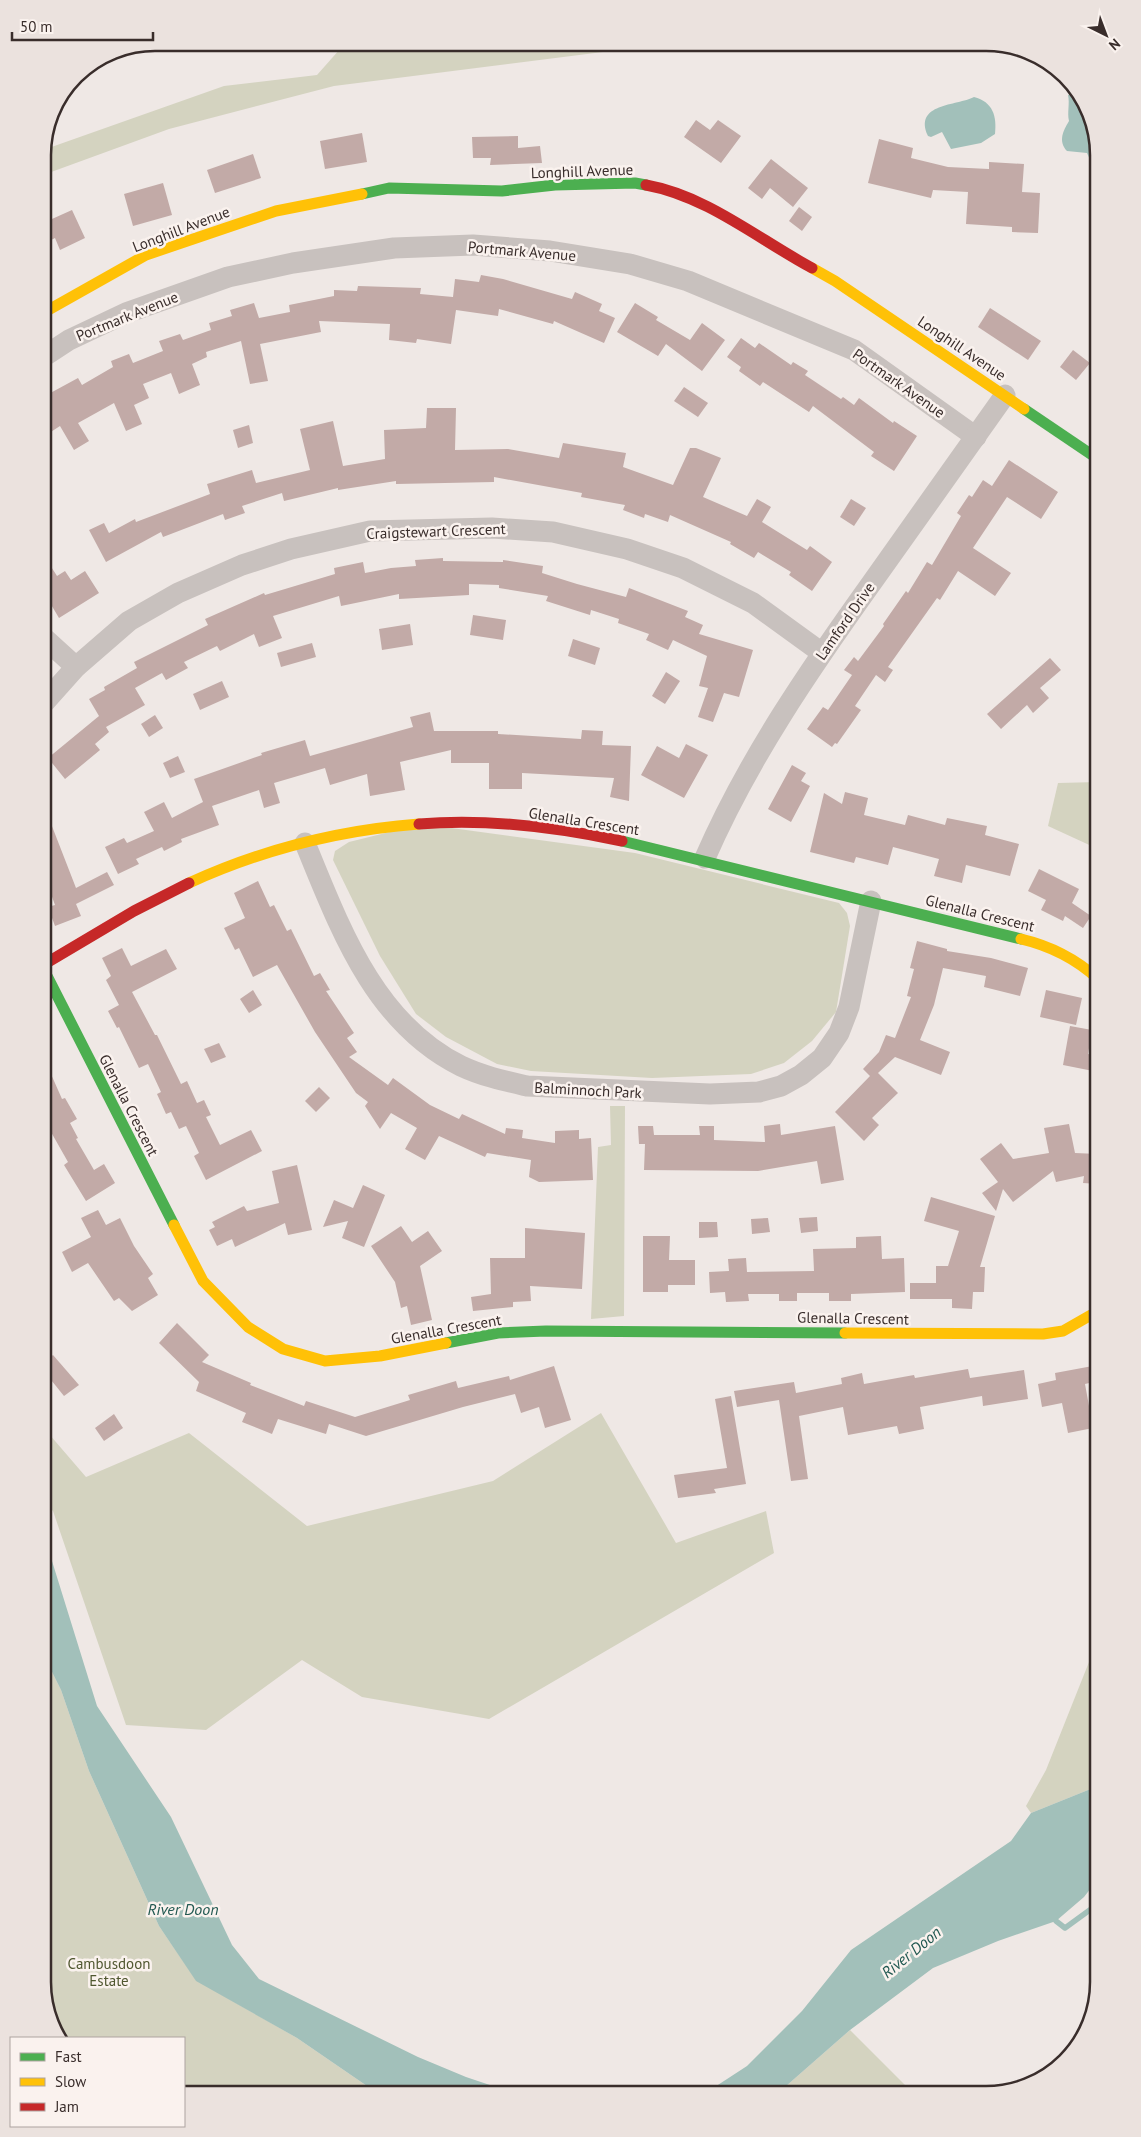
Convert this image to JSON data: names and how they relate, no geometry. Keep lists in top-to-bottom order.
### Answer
{
  "streets": {
    "street": [
      "Longhill Avenue",
      "Portmark Avenue",
      "Craigstewart Crescent",
      "Lamford Drive",
      "Glenalla Crescent",
      "Balminnoch Park"
    ]
  },
  "crossings": [
    ["Longhill Avenue", "Lamford Drive"],
    ["Portmark Avenue", "Lamford Drive"],
    ["Craigstewart Crescent", "Lamford Drive"],
    ["Lamford Drive", "Glenalla Crescent"],
    ["Glenalla Crescent", "Balminnoch Park"]
  ],
  "water": ["River Doon"],
  "parks": ["Cambusdoon Estate"],
  "legend": ["Fast", "Slow", "Jam"],
  "scale_bar": "50 m",
  "north": "bottom right"
}
